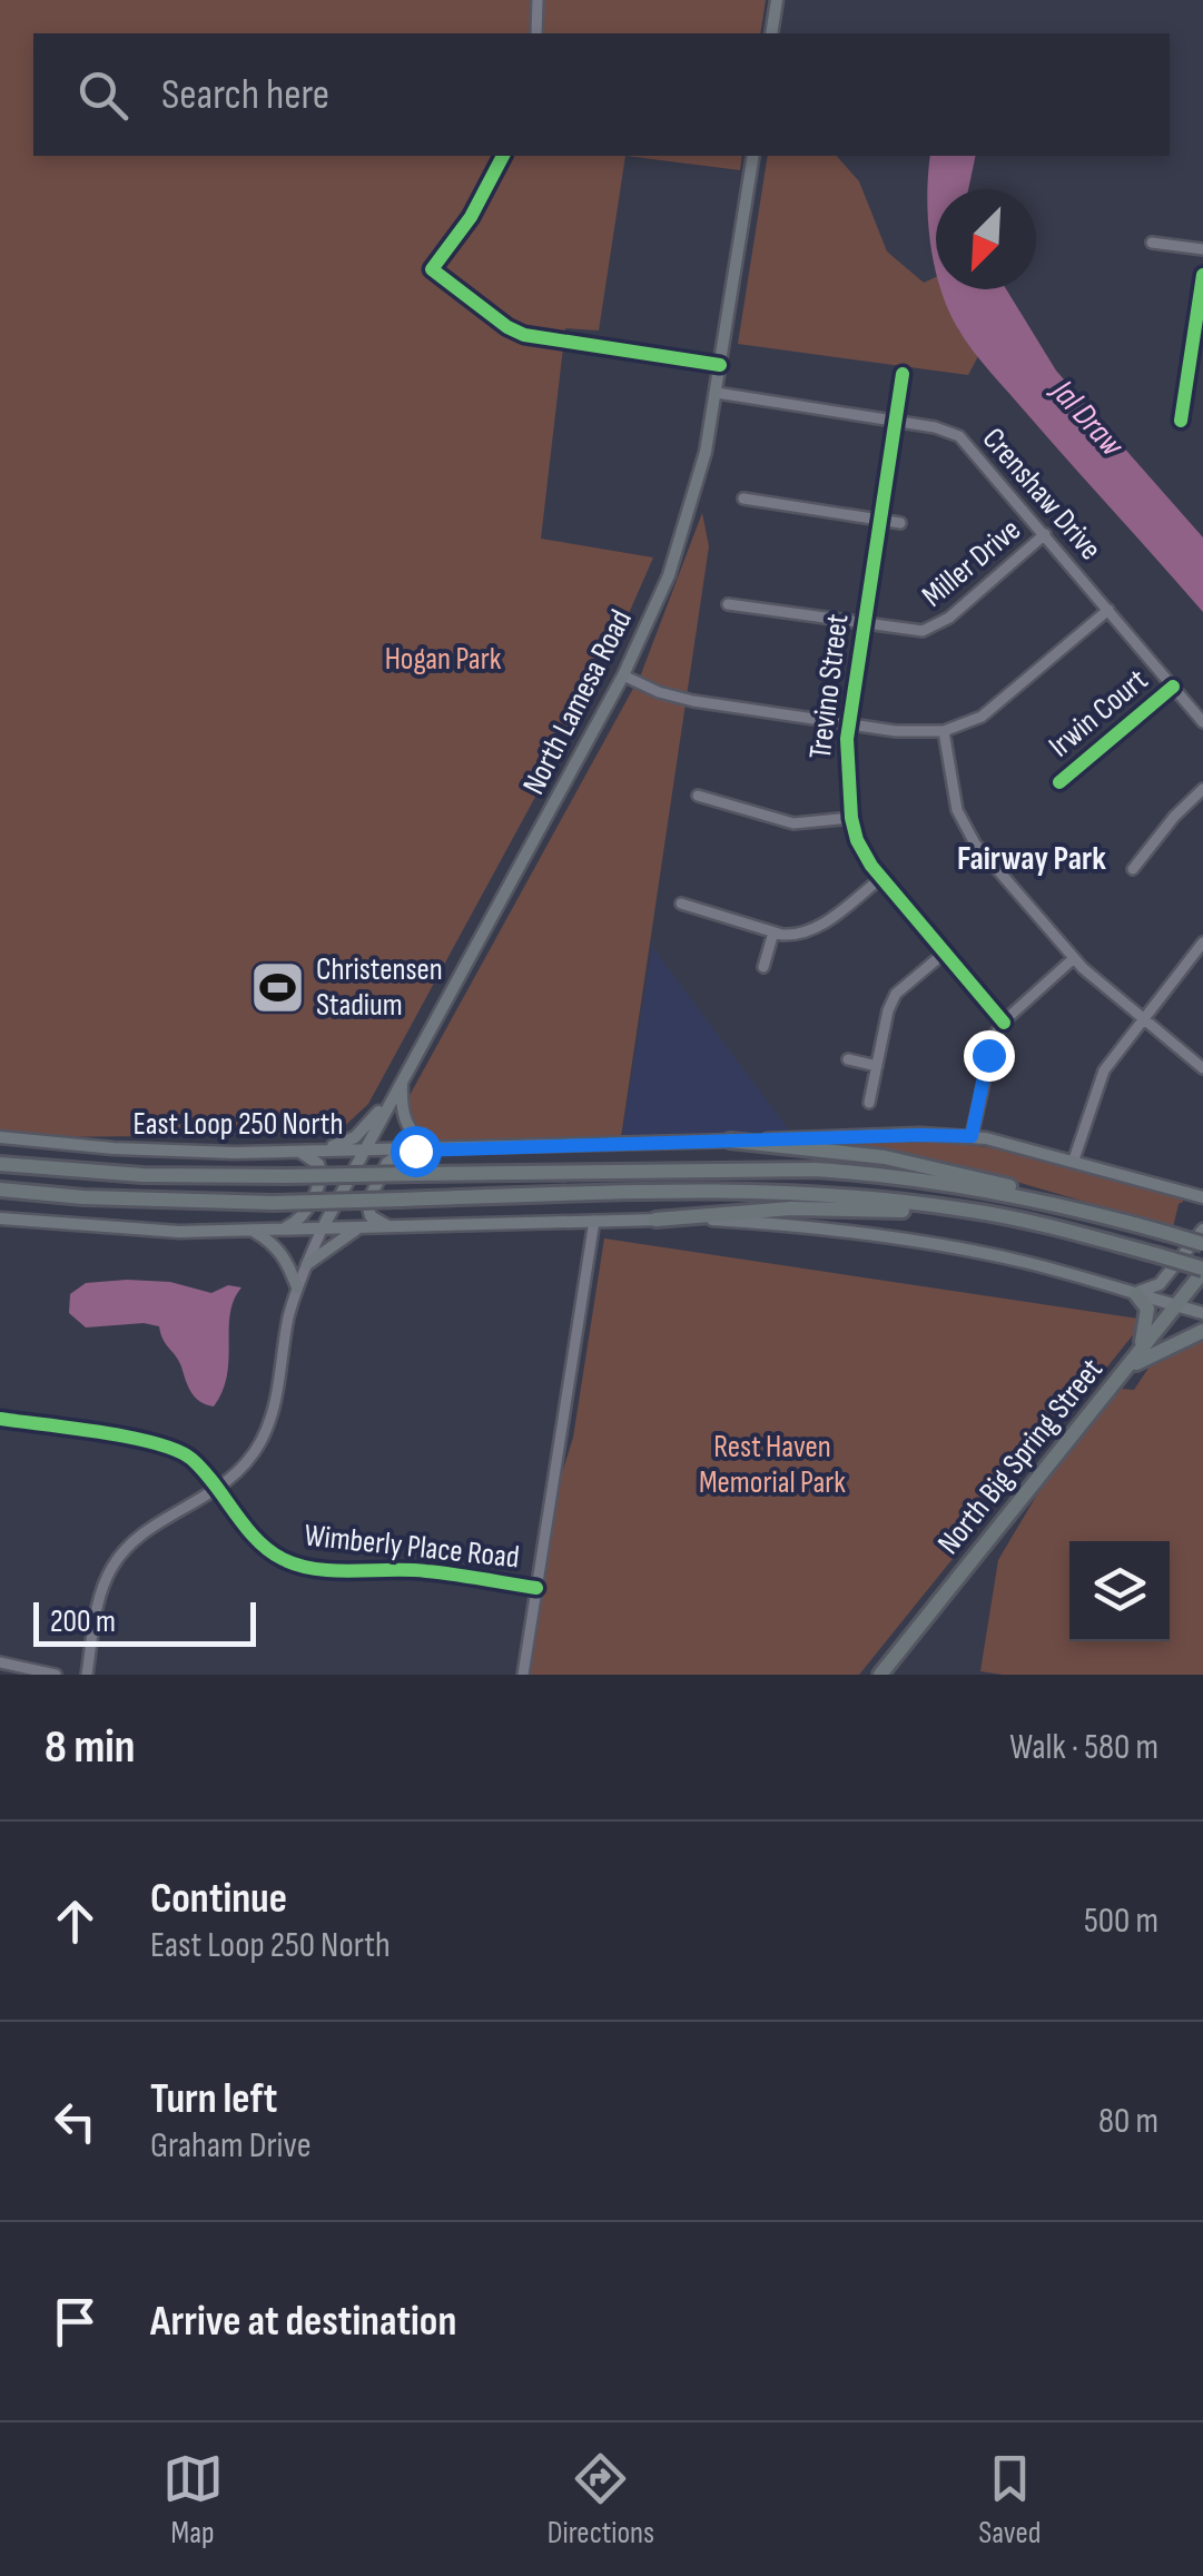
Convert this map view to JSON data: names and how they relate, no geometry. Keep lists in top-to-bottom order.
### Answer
{
  "streets": {
    "highway": ["North Big Spring Street"],
    "main road": ["North Lamesa Road", "East Loop 250 North"],
    "street": [
      "Crenshaw Drive",
      "Miller Drive",
      "Trevino Street",
      "Irwin Court",
      "Wimberly Place Road"
    ]
  },
  "crossings": [
    ["Crenshaw Drive", "Miller Drive"],
    ["Crenshaw Drive", "Trevino Street"],
    ["Crenshaw Drive", "North Lamesa Road"],
    ["Crenshaw Drive", "Irwin Court"],
    ["Miller Drive", "Trevino Street"],
    ["North Lamesa Road", "East Loop 250 North"]
  ],
  "districts": ["Fairway Park"],
  "water": ["Jal Draw"],
  "parks": ["Hogan Park", "Rest Haven Memorial Park"],
  "places": {
    "sports": ["Christensen Stadium"]
  },
  "scale_bar": "200 m",
  "north": "bottom left",
  "page": {
    "search": "Search here",
    "scale": "200 m",
    "heading": ["8 min", "Walk · 580 m"],
    "list": [
      ["Continue", "East Loop 250 North", "500 m"],
      ["Turn left", "Graham Drive", "80 m"],
      "Arrive at destination"
    ],
    "nav": ["Map", "Directions", "Saved"]
  }
}
